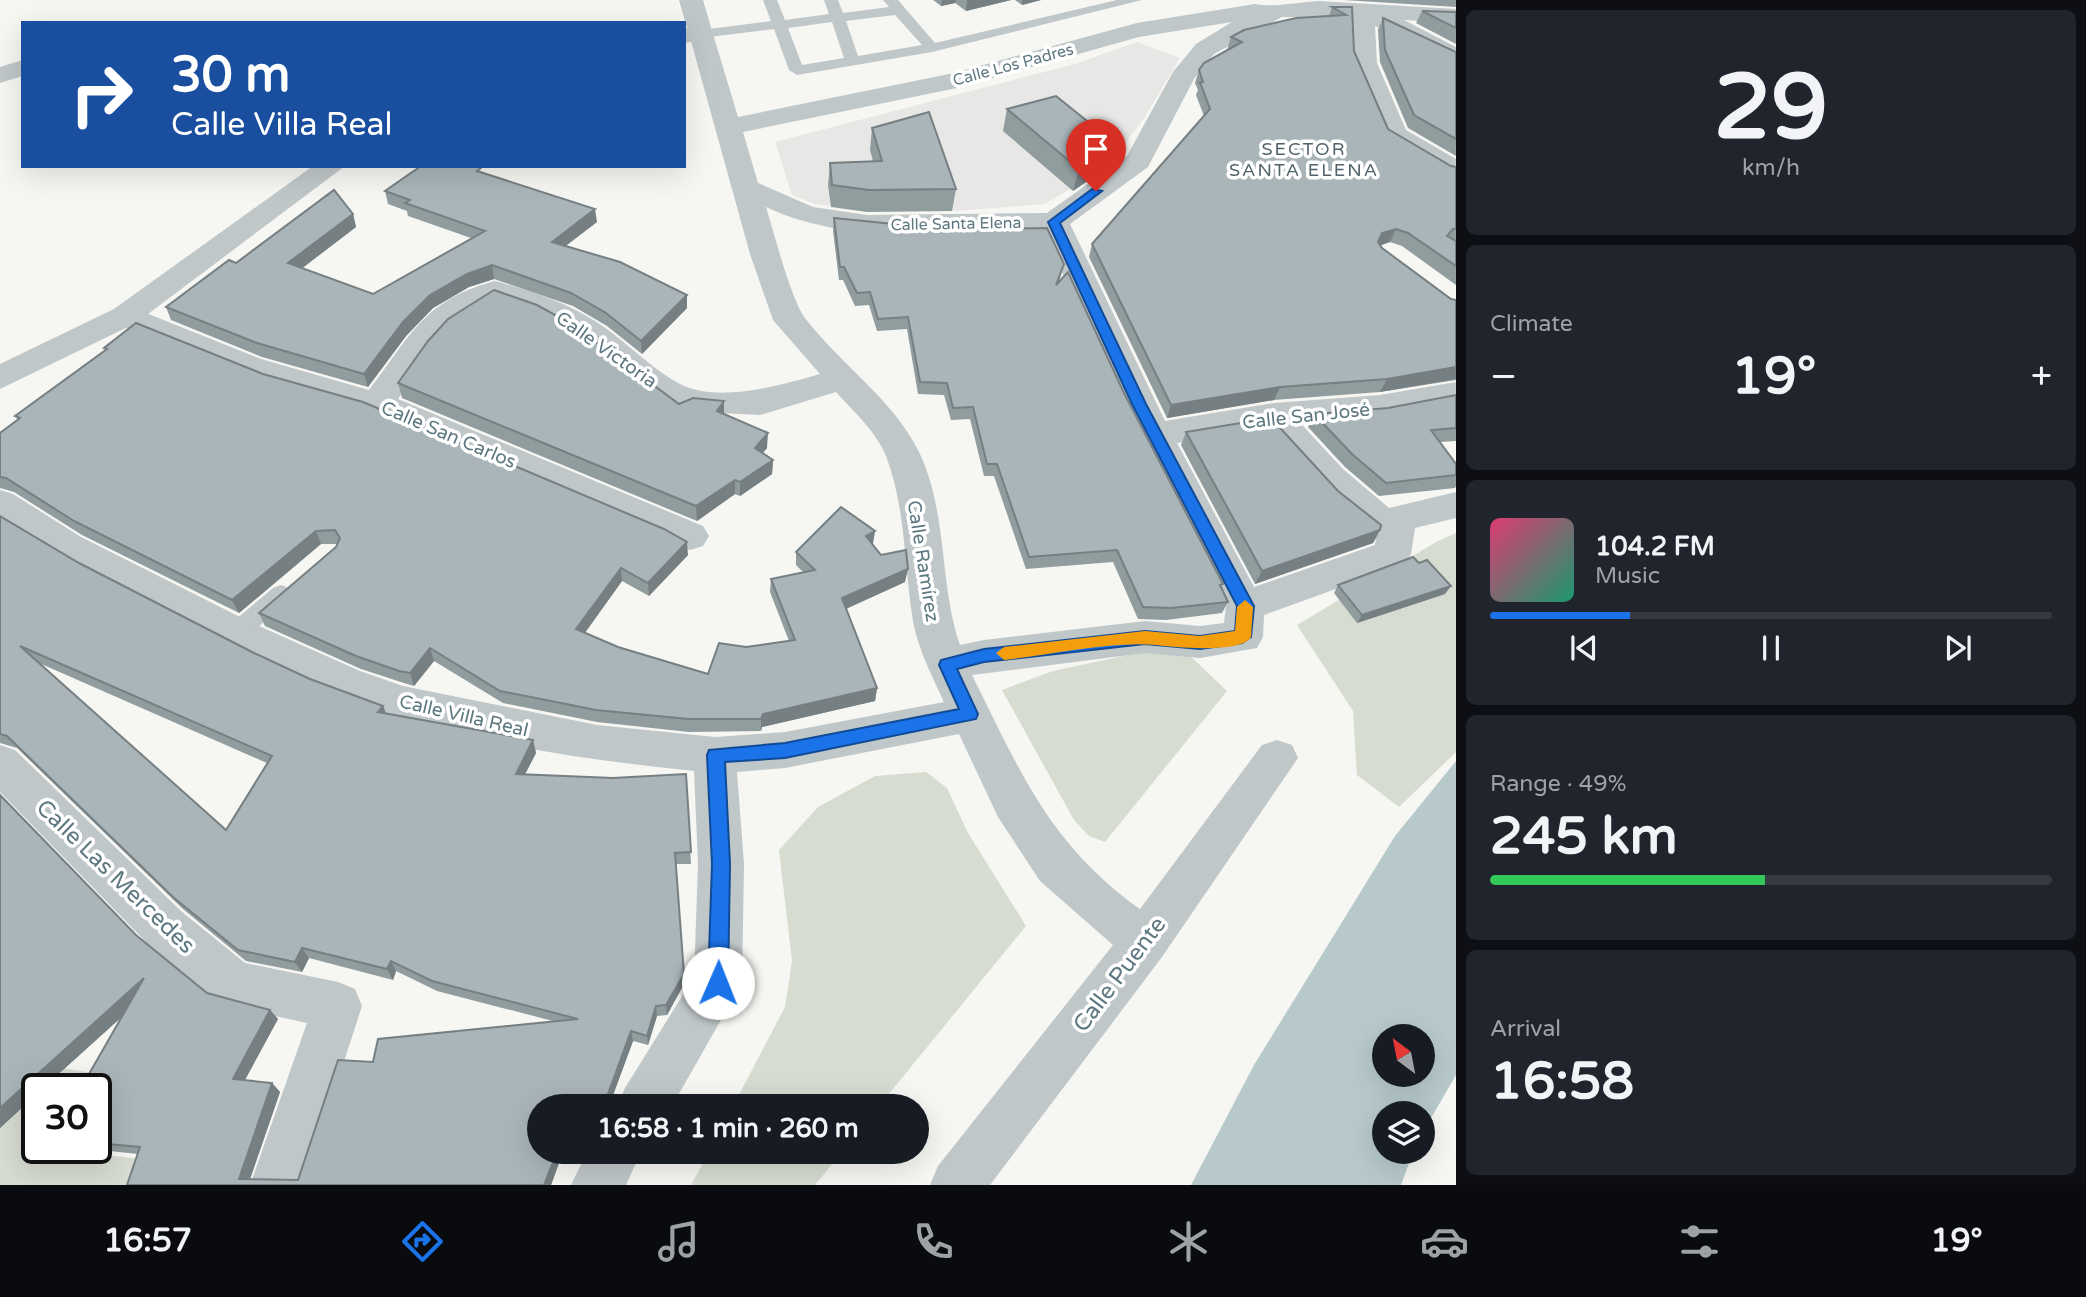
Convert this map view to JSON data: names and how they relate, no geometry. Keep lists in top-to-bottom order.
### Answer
{
  "streets": {
    "street": [
      "Calle Los Padres",
      "Calle Santa Elena",
      "Calle Victoria",
      "Calle San José",
      "Calle San Carlos",
      "Calle Ramírez",
      "Calle Villa Real",
      "Calle Las Mercedes",
      "Calle Puente"
    ]
  },
  "crossings": [
    ["Calle Los Padres", "Calle Ramírez"],
    ["Calle Santa Elena", "Calle Ramírez"],
    ["Calle Victoria", "Calle San Carlos"],
    ["Calle Victoria", "Calle Ramírez"],
    ["Calle Ramírez", "Calle Villa Real"],
    ["Calle Ramírez", "Calle Puente"]
  ],
  "districts": ["SECTOR SANTA ELENA"],
  "north": "top left",
  "page": {
    "tile": [
      ["29", "km/h"],
      "Climate",
      ["Range · 49%", "245 km"],
      ["Arrival", "16:58"]
    ],
    "turn": ["30 m", "Calle Villa Real"],
    "heat": ["−", "19°", "+"],
    "song": ["104.2 FM", "Music"],
    "limit": "30",
    "trip": "16:58 · 1 min · 260 m",
    "tabs": ["16:57", "19°"]
  }
}
